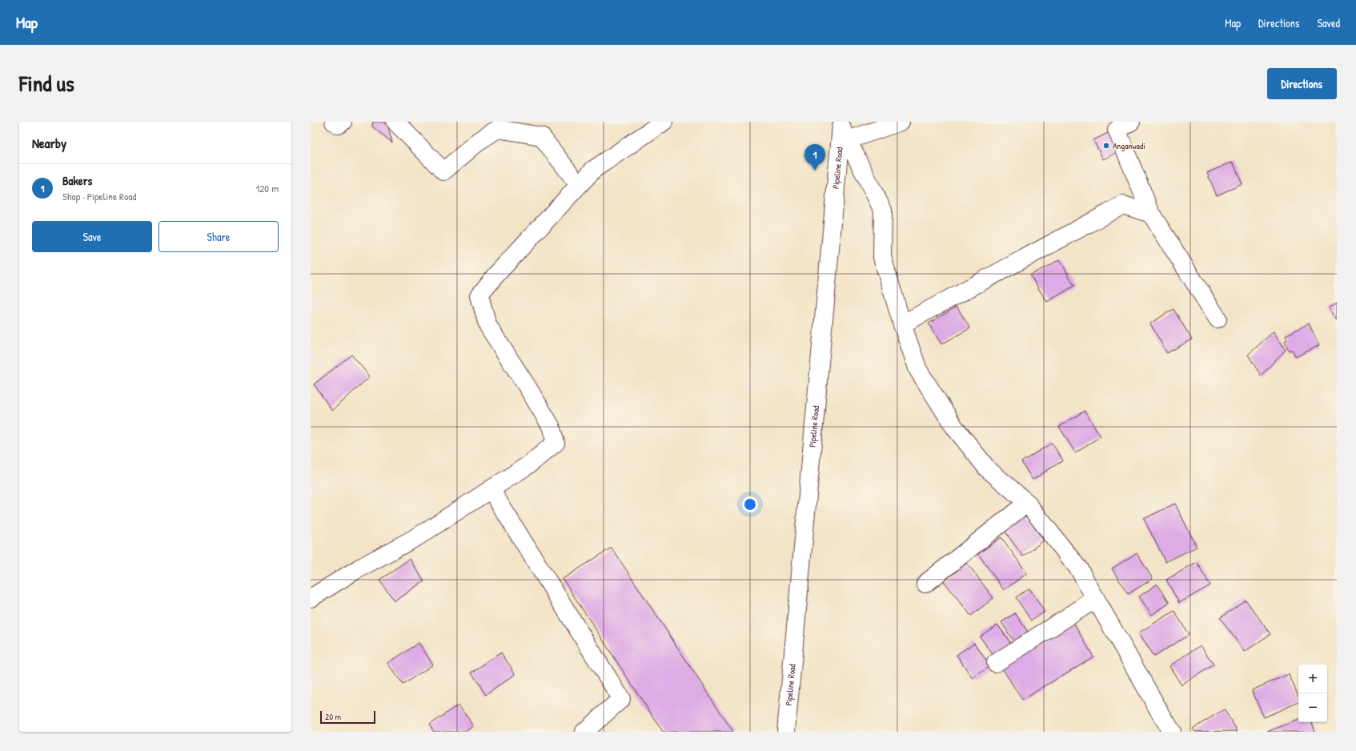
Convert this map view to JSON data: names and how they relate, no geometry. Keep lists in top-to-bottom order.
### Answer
{
  "streets": {
    "street": ["Pipeline Road"]
  },
  "places": ["Anganwadi"],
  "scale_bar": "20 m",
  "page": {
    "header": "Map",
    "nav": ["Map", "Directions", "Saved"],
    "title": "Find us",
    "buttons": [
      "Directions",
      ["Save", "Share"]
    ],
    "heading": "Nearby",
    "pins": "1",
    "list": [
      {
        "mark": "1",
        "name": "Bakers",
        "note": "Shop · Pipeline Road",
        "value": "120 m"
      }
    ],
    "map_buttons": ["+", "−"],
    "scale": "20 m"
  }
}
